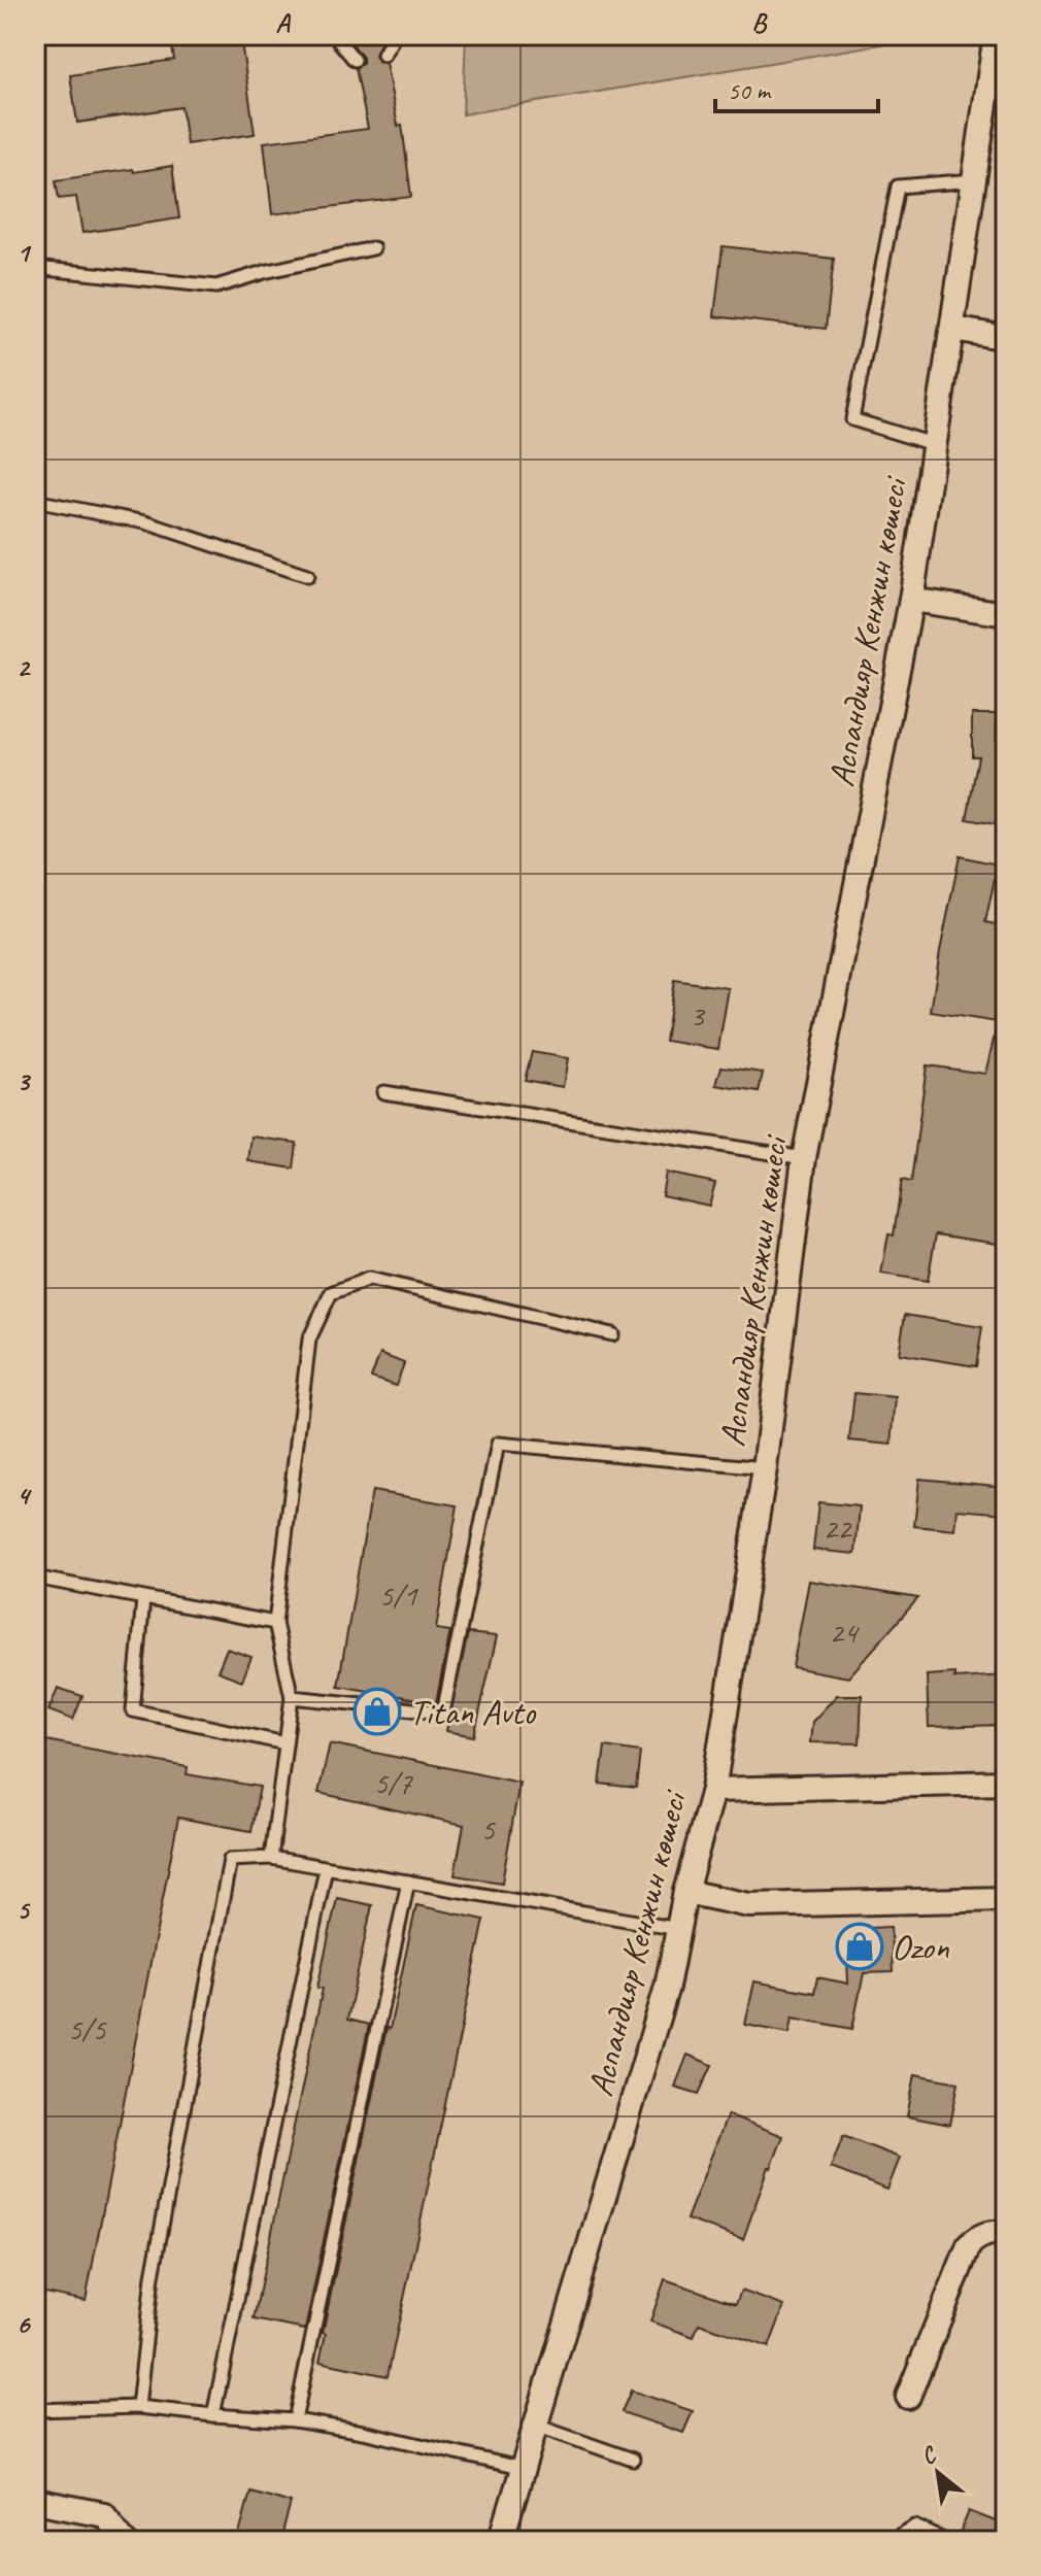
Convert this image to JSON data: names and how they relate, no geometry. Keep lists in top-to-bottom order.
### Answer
{
  "streets": {
    "street": ["Аспандияр Кенжин көшесі"]
  },
  "places": {
    "shop": ["Titan Avto", "Ozon"]
  },
  "house_numbers": [
    "3",
    "22",
    "5/1",
    "24",
    "5/7",
    "5",
    "5/5"
  ],
  "scale_bar": "50 m",
  "north": "top left",
  "grid": {
    "columns": ["A", "B"],
    "rows": [
      "1",
      "2",
      "3",
      "4",
      "5",
      "6"
    ]
  }
}
